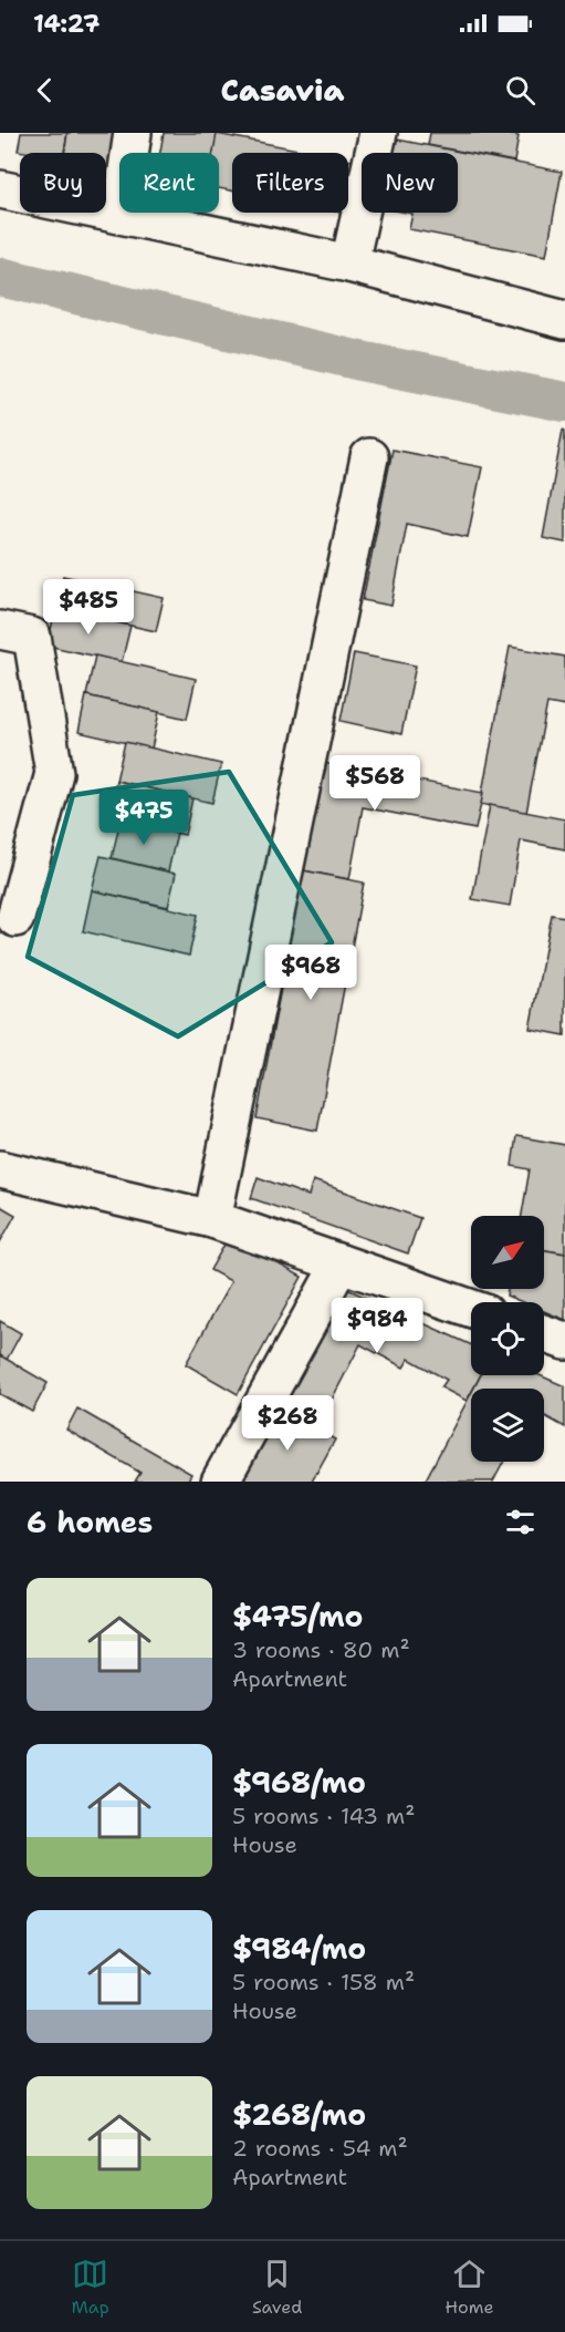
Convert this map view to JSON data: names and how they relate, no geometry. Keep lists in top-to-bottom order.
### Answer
{
  "north": "top right",
  "page": {
    "status": "14:27",
    "header": "Casavia",
    "chip": [
      "Buy",
      "Rent",
      "Filters",
      "New"
    ],
    "price": [
      "$485",
      "$568",
      "$475",
      "$968",
      "$984",
      "$268"
    ],
    "heading": "6 homes",
    "list": [
      {
        "name": "$475/mo",
        "note": "3 rooms · 80 m² · Apartment"
      },
      {
        "name": "$968/mo",
        "note": "5 rooms · 143 m² · House"
      },
      {
        "name": "$984/mo",
        "note": "5 rooms · 158 m² · House"
      },
      {
        "name": "$268/mo",
        "note": "2 rooms · 54 m² · Apartment"
      }
    ],
    "tabs": ["Map", "Saved", "Home"]
  }
}
